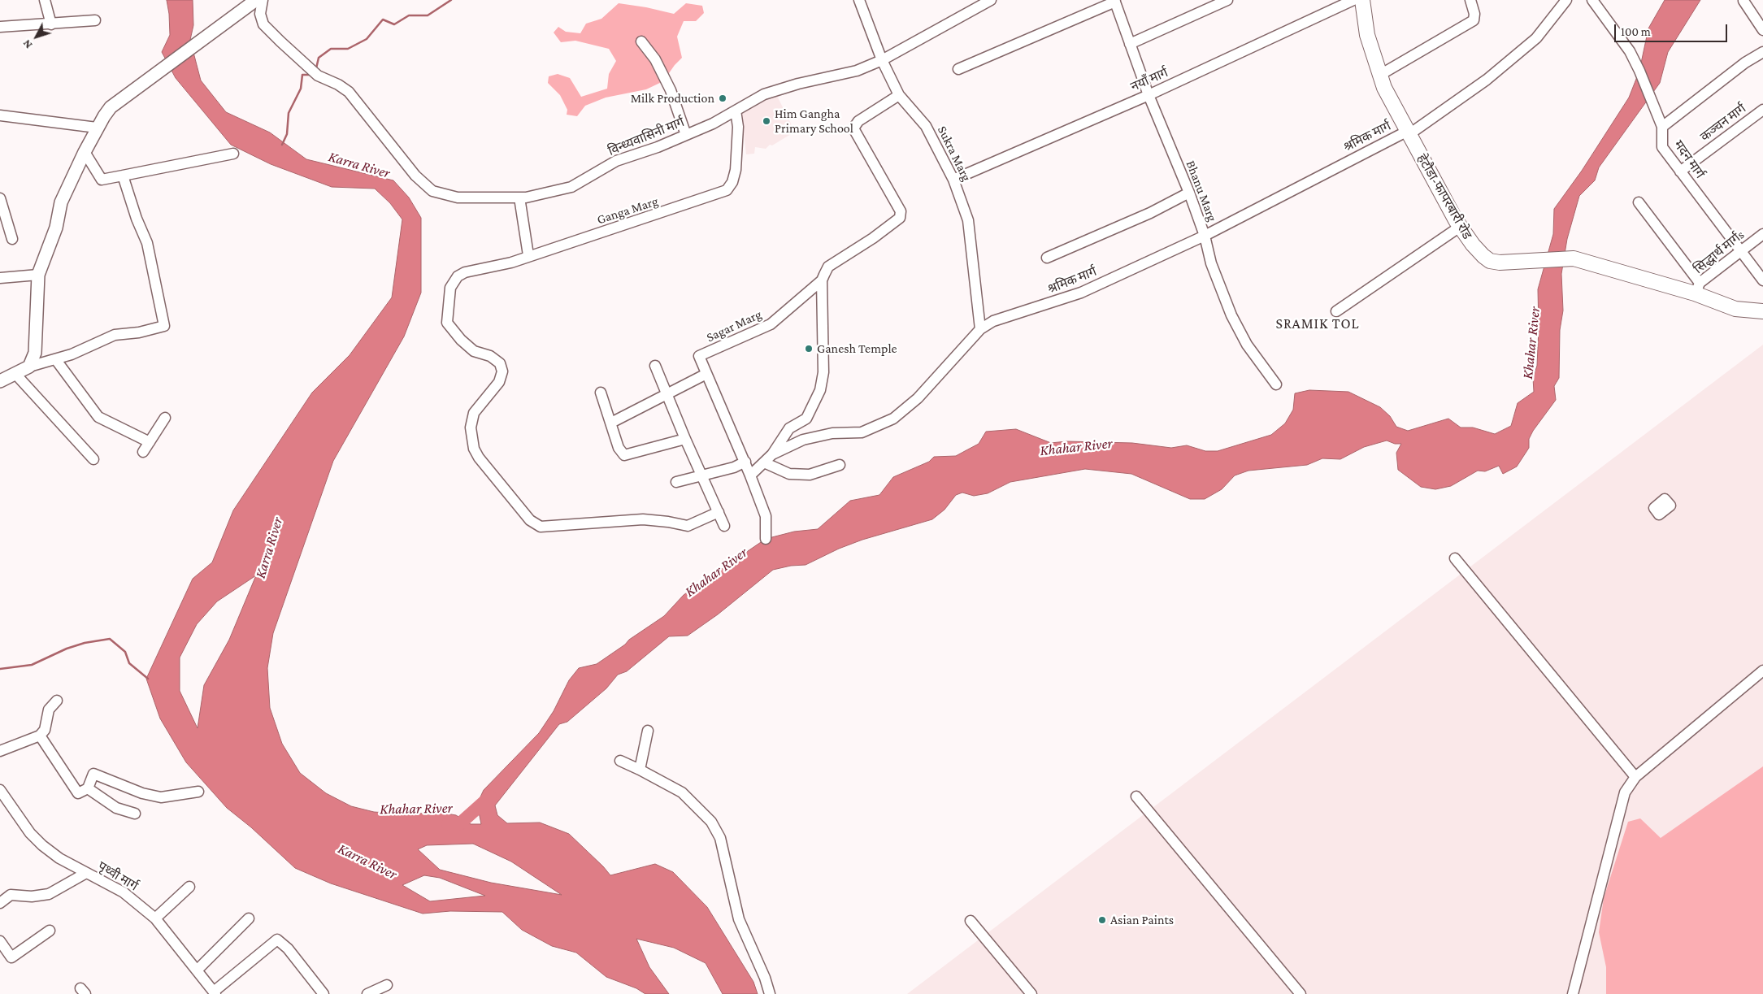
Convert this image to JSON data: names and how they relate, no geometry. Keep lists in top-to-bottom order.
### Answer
{
  "streets": {
    "highway": ["हेटौडा-फापरबारी रोड"],
    "street": [
      "नयाँ मार्ग",
      "कञ्चन मार्ग",
      "विन्ध्यवासिनी मार्ग",
      "श्रमिक मार्ग",
      "Sukra Marg",
      "मदन मार्ग",
      "Bhanu Marg",
      "Ganga Marg",
      "सिद्धार्थ मार्गs",
      "Sagar Marg",
      "पृथ्वी मार्ग"
    ]
  },
  "crossings": [
    ["नयाँ मार्ग", "Sukra Marg"],
    ["नयाँ मार्ग", "Bhanu Marg"],
    ["कञ्चन मार्ग", "मदन मार्ग"],
    ["विन्ध्यवासिनी मार्ग", "Sukra Marg"],
    ["विन्ध्यवासिनी मार्ग", "Ganga Marg"],
    ["श्रमिक मार्ग", "Sukra Marg"],
    ["श्रमिक मार्ग", "Bhanu Marg"],
    ["श्रमिक मार्ग", "हेटौडा-फापरबारी रोड"],
    ["श्रमिक मार्ग", "Sagar Marg"],
    ["मदन मार्ग", "सिद्धार्थ मार्गs"],
    ["हेटौडा-फापरबारी रोड", "सिद्धार्थ मार्गs"]
  ],
  "districts": ["SRAMIK TOL"],
  "water": ["Karra River", "Khahar River"],
  "places": [
    "Milk Production",
    "Him Gangha Primary School",
    "Ganesh Temple",
    "Asian Paints"
  ],
  "scale_bar": "100 m",
  "north": "bottom left"
}
